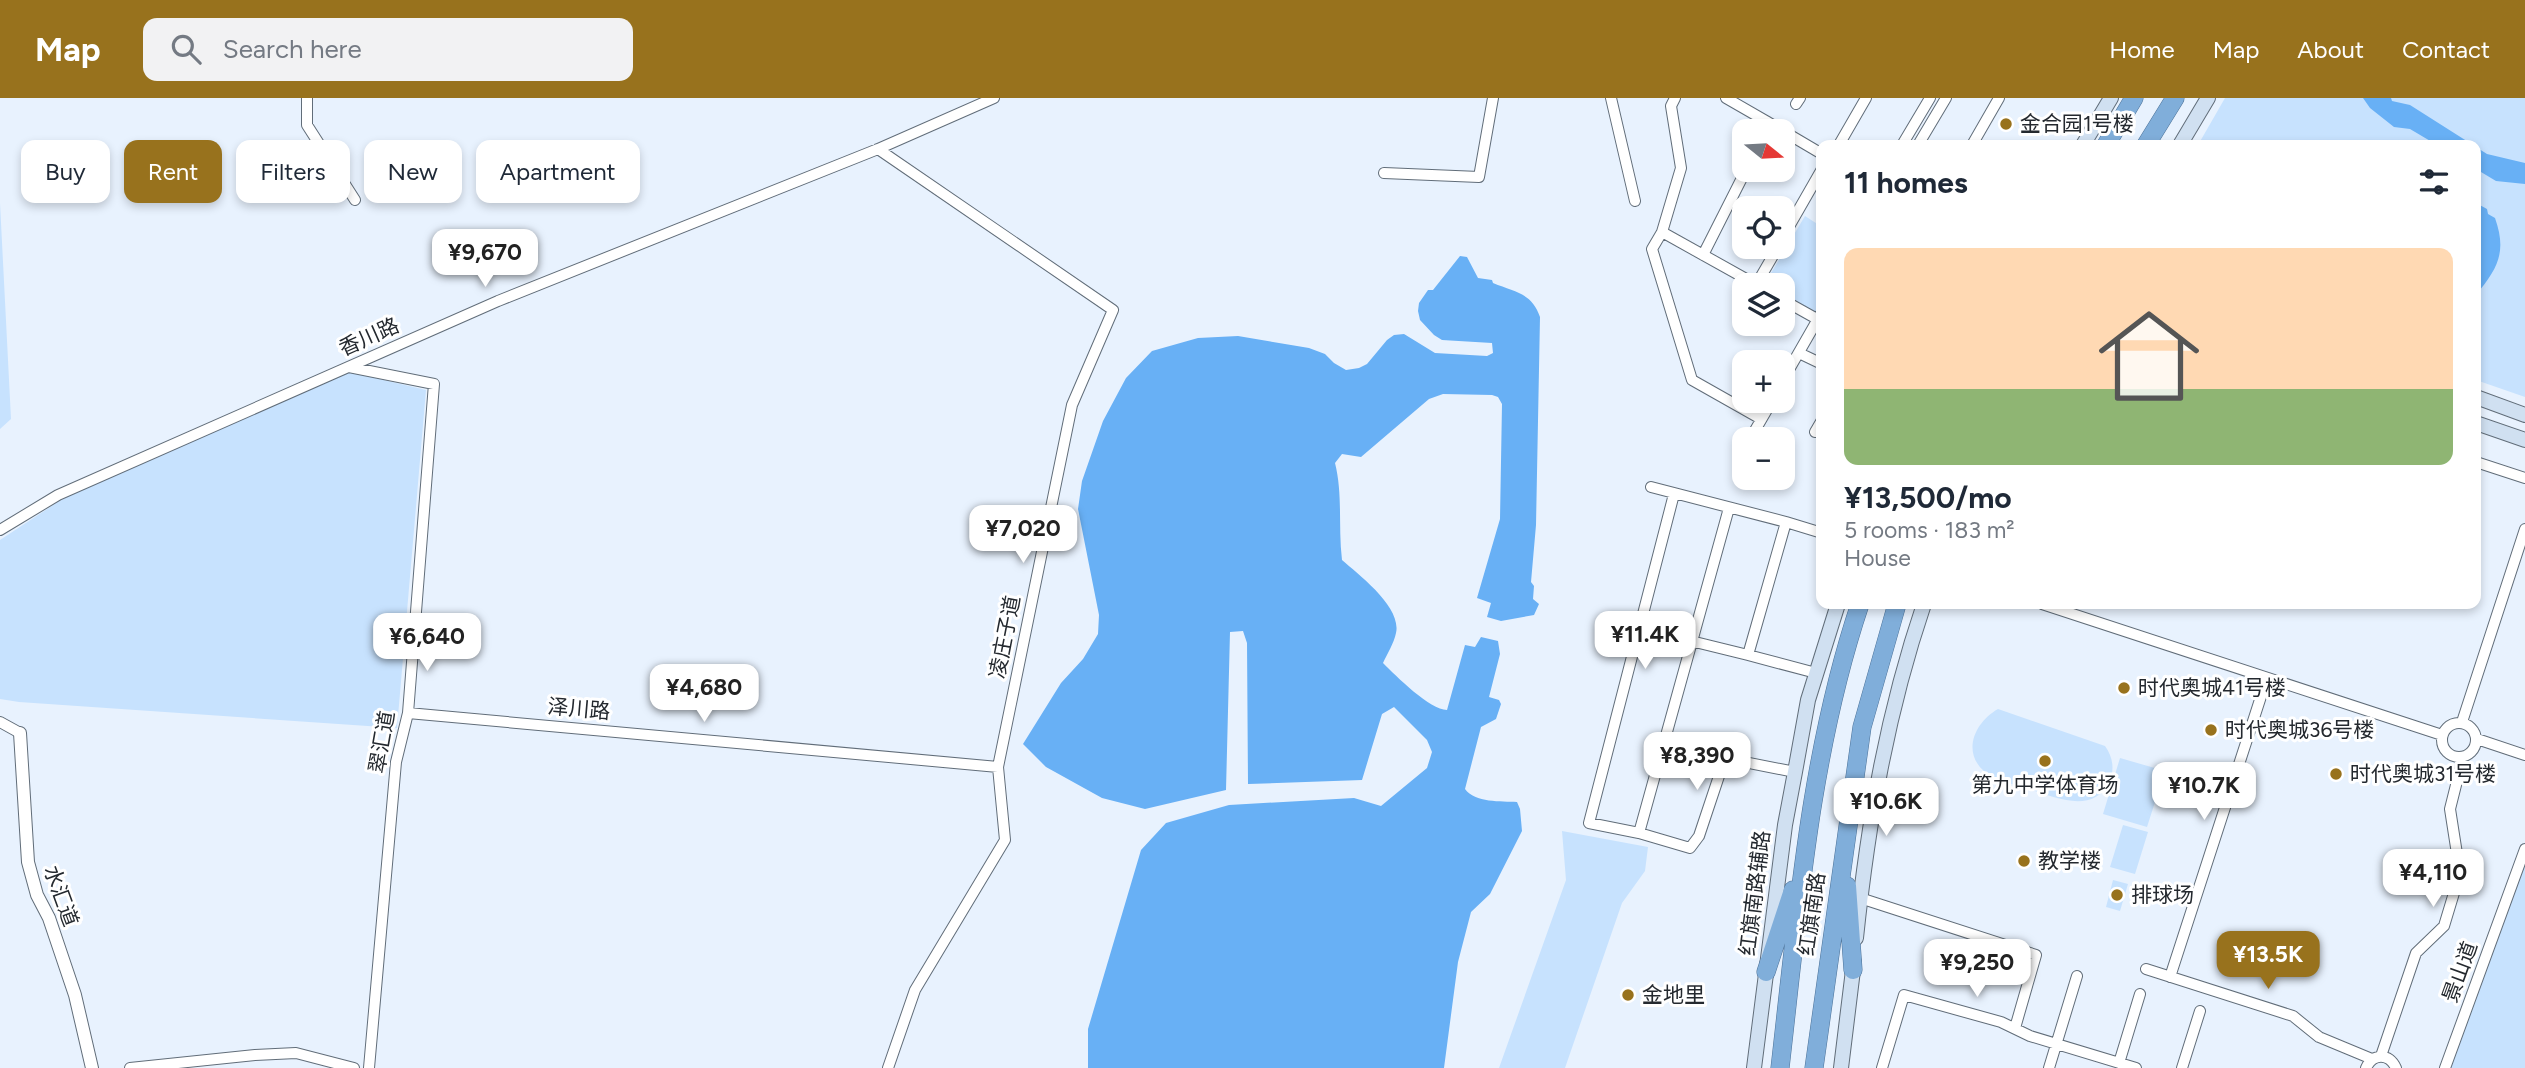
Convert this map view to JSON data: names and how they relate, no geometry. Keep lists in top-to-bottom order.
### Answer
{
  "streets": {
    "highway": ["红旗南路"],
    "main road": ["红旗南路辅路"],
    "street": [
      "香川路",
      "凌庄子道",
      "泽川路",
      "翠汇道",
      "水汇道",
      "景山道"
    ]
  },
  "crossings": [
    ["香川路", "凌庄子道"],
    ["香川路", "翠汇道"],
    ["凌庄子道", "泽川路"],
    ["泽川路", "翠汇道"]
  ],
  "places": [
    "金合园1号楼",
    "时代奥城41号楼",
    "时代奥城36号楼",
    "第九中学体育场",
    "时代奥城31号楼",
    "教学楼",
    "排球场",
    "金地里"
  ],
  "north": "right",
  "page": {
    "header": "Map",
    "search": "Search here",
    "nav": [
      "Home",
      "Map",
      "About",
      "Contact"
    ],
    "map_buttons": ["+", "−"],
    "chip": [
      "Buy",
      "Rent",
      "Filters",
      "New",
      "Apartment"
    ],
    "heading": "11 homes",
    "list": [
      {
        "name": "¥13,500/mo",
        "note": "5 rooms · 183 m² · House"
      }
    ],
    "price": [
      "¥9,670",
      "¥7,020",
      "¥11.4K",
      "¥6,640",
      "¥4,680",
      "¥8,390",
      "¥10.7K",
      "¥10.6K",
      "¥4,110",
      "¥13.5K",
      "¥9,250"
    ]
  }
}
